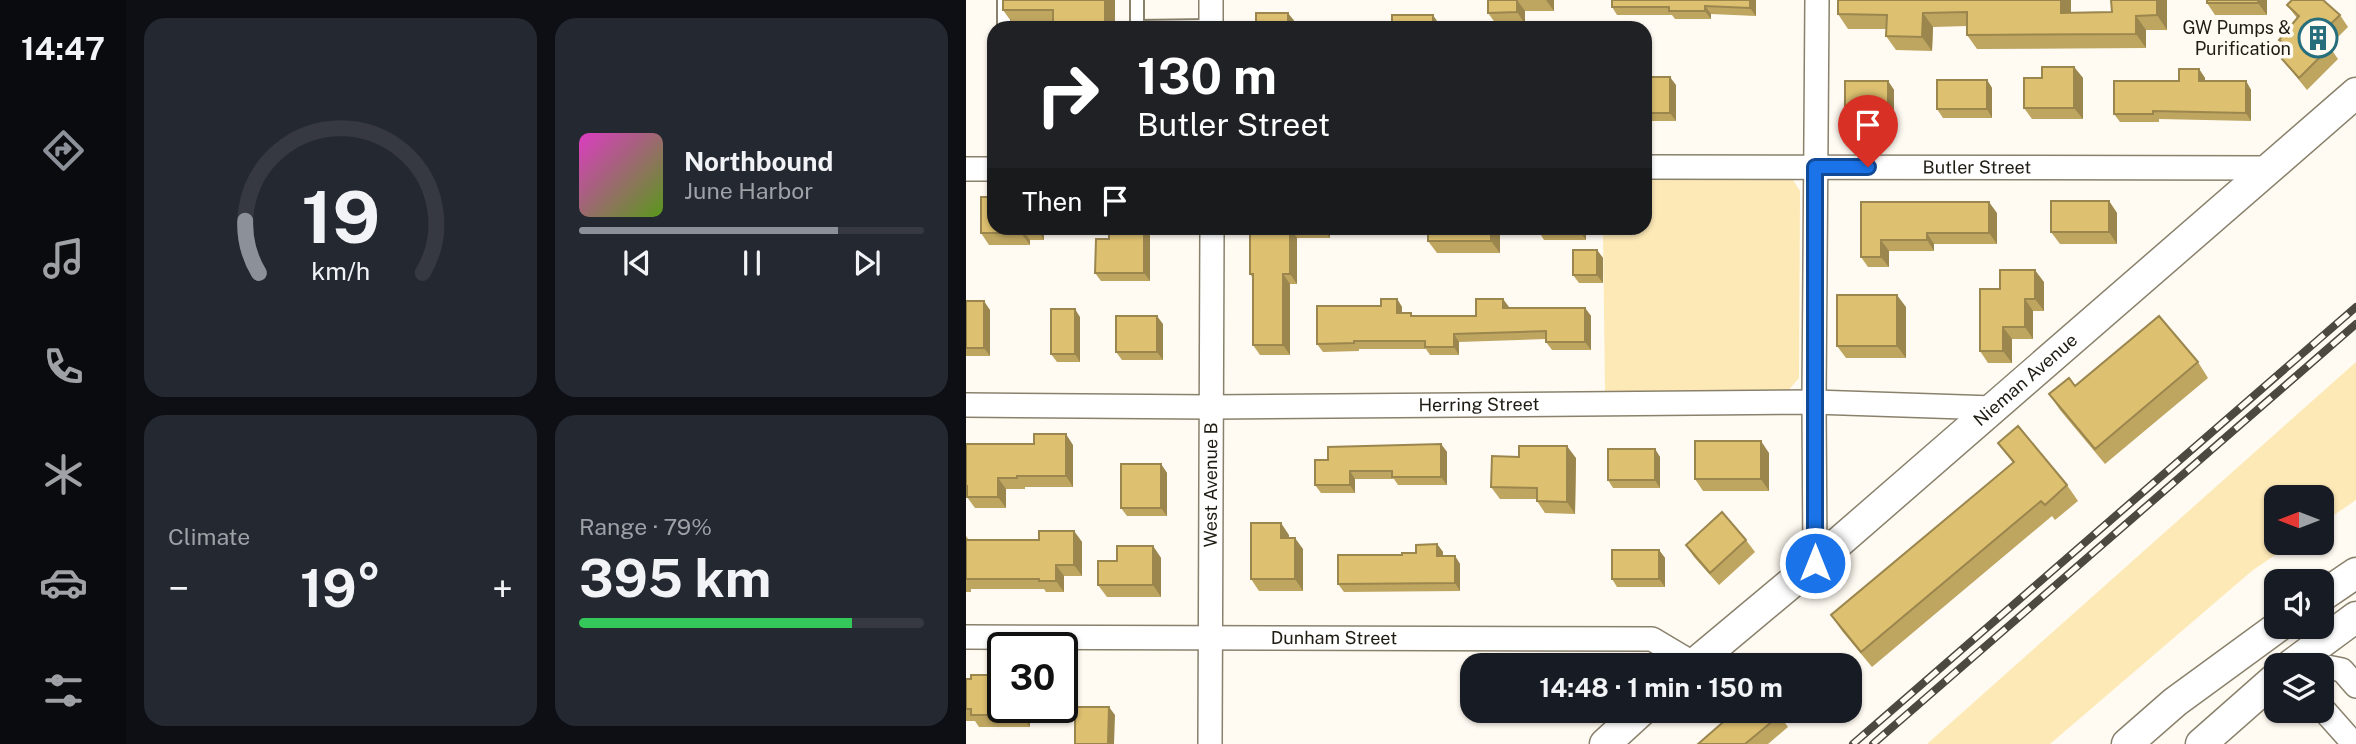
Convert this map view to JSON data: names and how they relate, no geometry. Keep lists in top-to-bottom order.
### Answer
{
  "streets": {
    "street": [
      "Butler Street",
      "Nieman Avenue",
      "Herring Street",
      "West Avenue B",
      "Dunham Street"
    ]
  },
  "crossings": [
    ["Butler Street", "Nieman Avenue"],
    ["Nieman Avenue", "Herring Street"],
    ["Herring Street", "West Avenue B"],
    ["West Avenue B", "Dunham Street"]
  ],
  "places": {
    "building": ["GW Pumps & Purification"]
  },
  "north": "left",
  "page": {
    "tabs": "14:47",
    "turn": ["130 m", "Butler Street"],
    "song": ["Northbound", "June Harbor"],
    "then": "Then",
    "tile": [
      "Climate",
      ["Range · 79%", "395 km"]
    ],
    "heat": ["−", "19°", "+"],
    "limit": "30",
    "trip": "14:48 · 1 min · 150 m",
    "gauge": ["19", "km/h"]
  }
}
